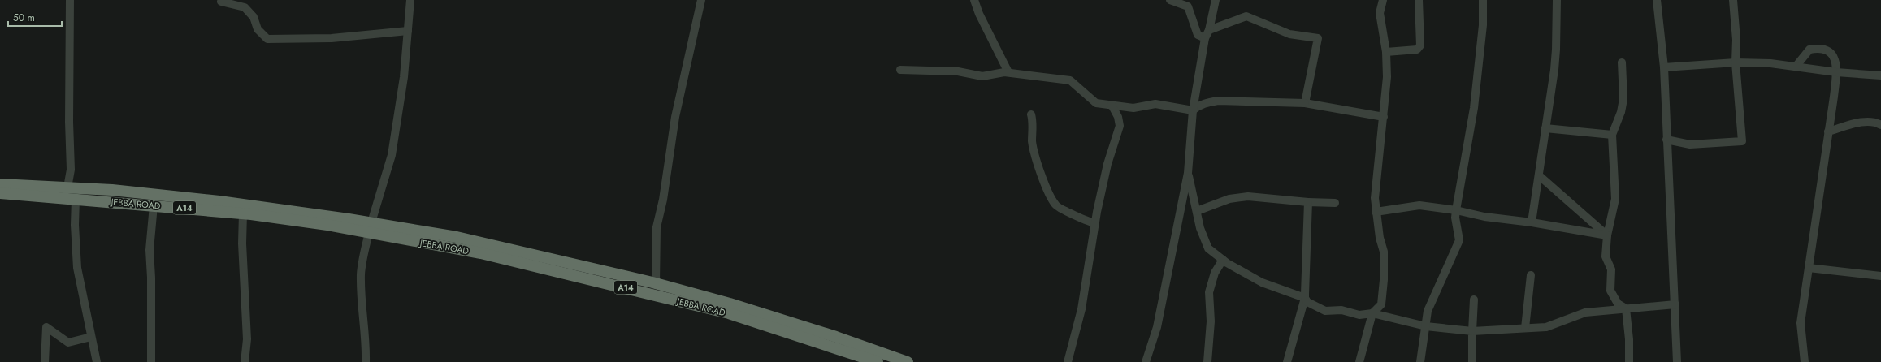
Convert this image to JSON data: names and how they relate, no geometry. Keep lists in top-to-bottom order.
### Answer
{
  "streets": {
    "highway": ["JEBBA ROAD", "A14"]
  },
  "scale_bar": "50 m"
}
